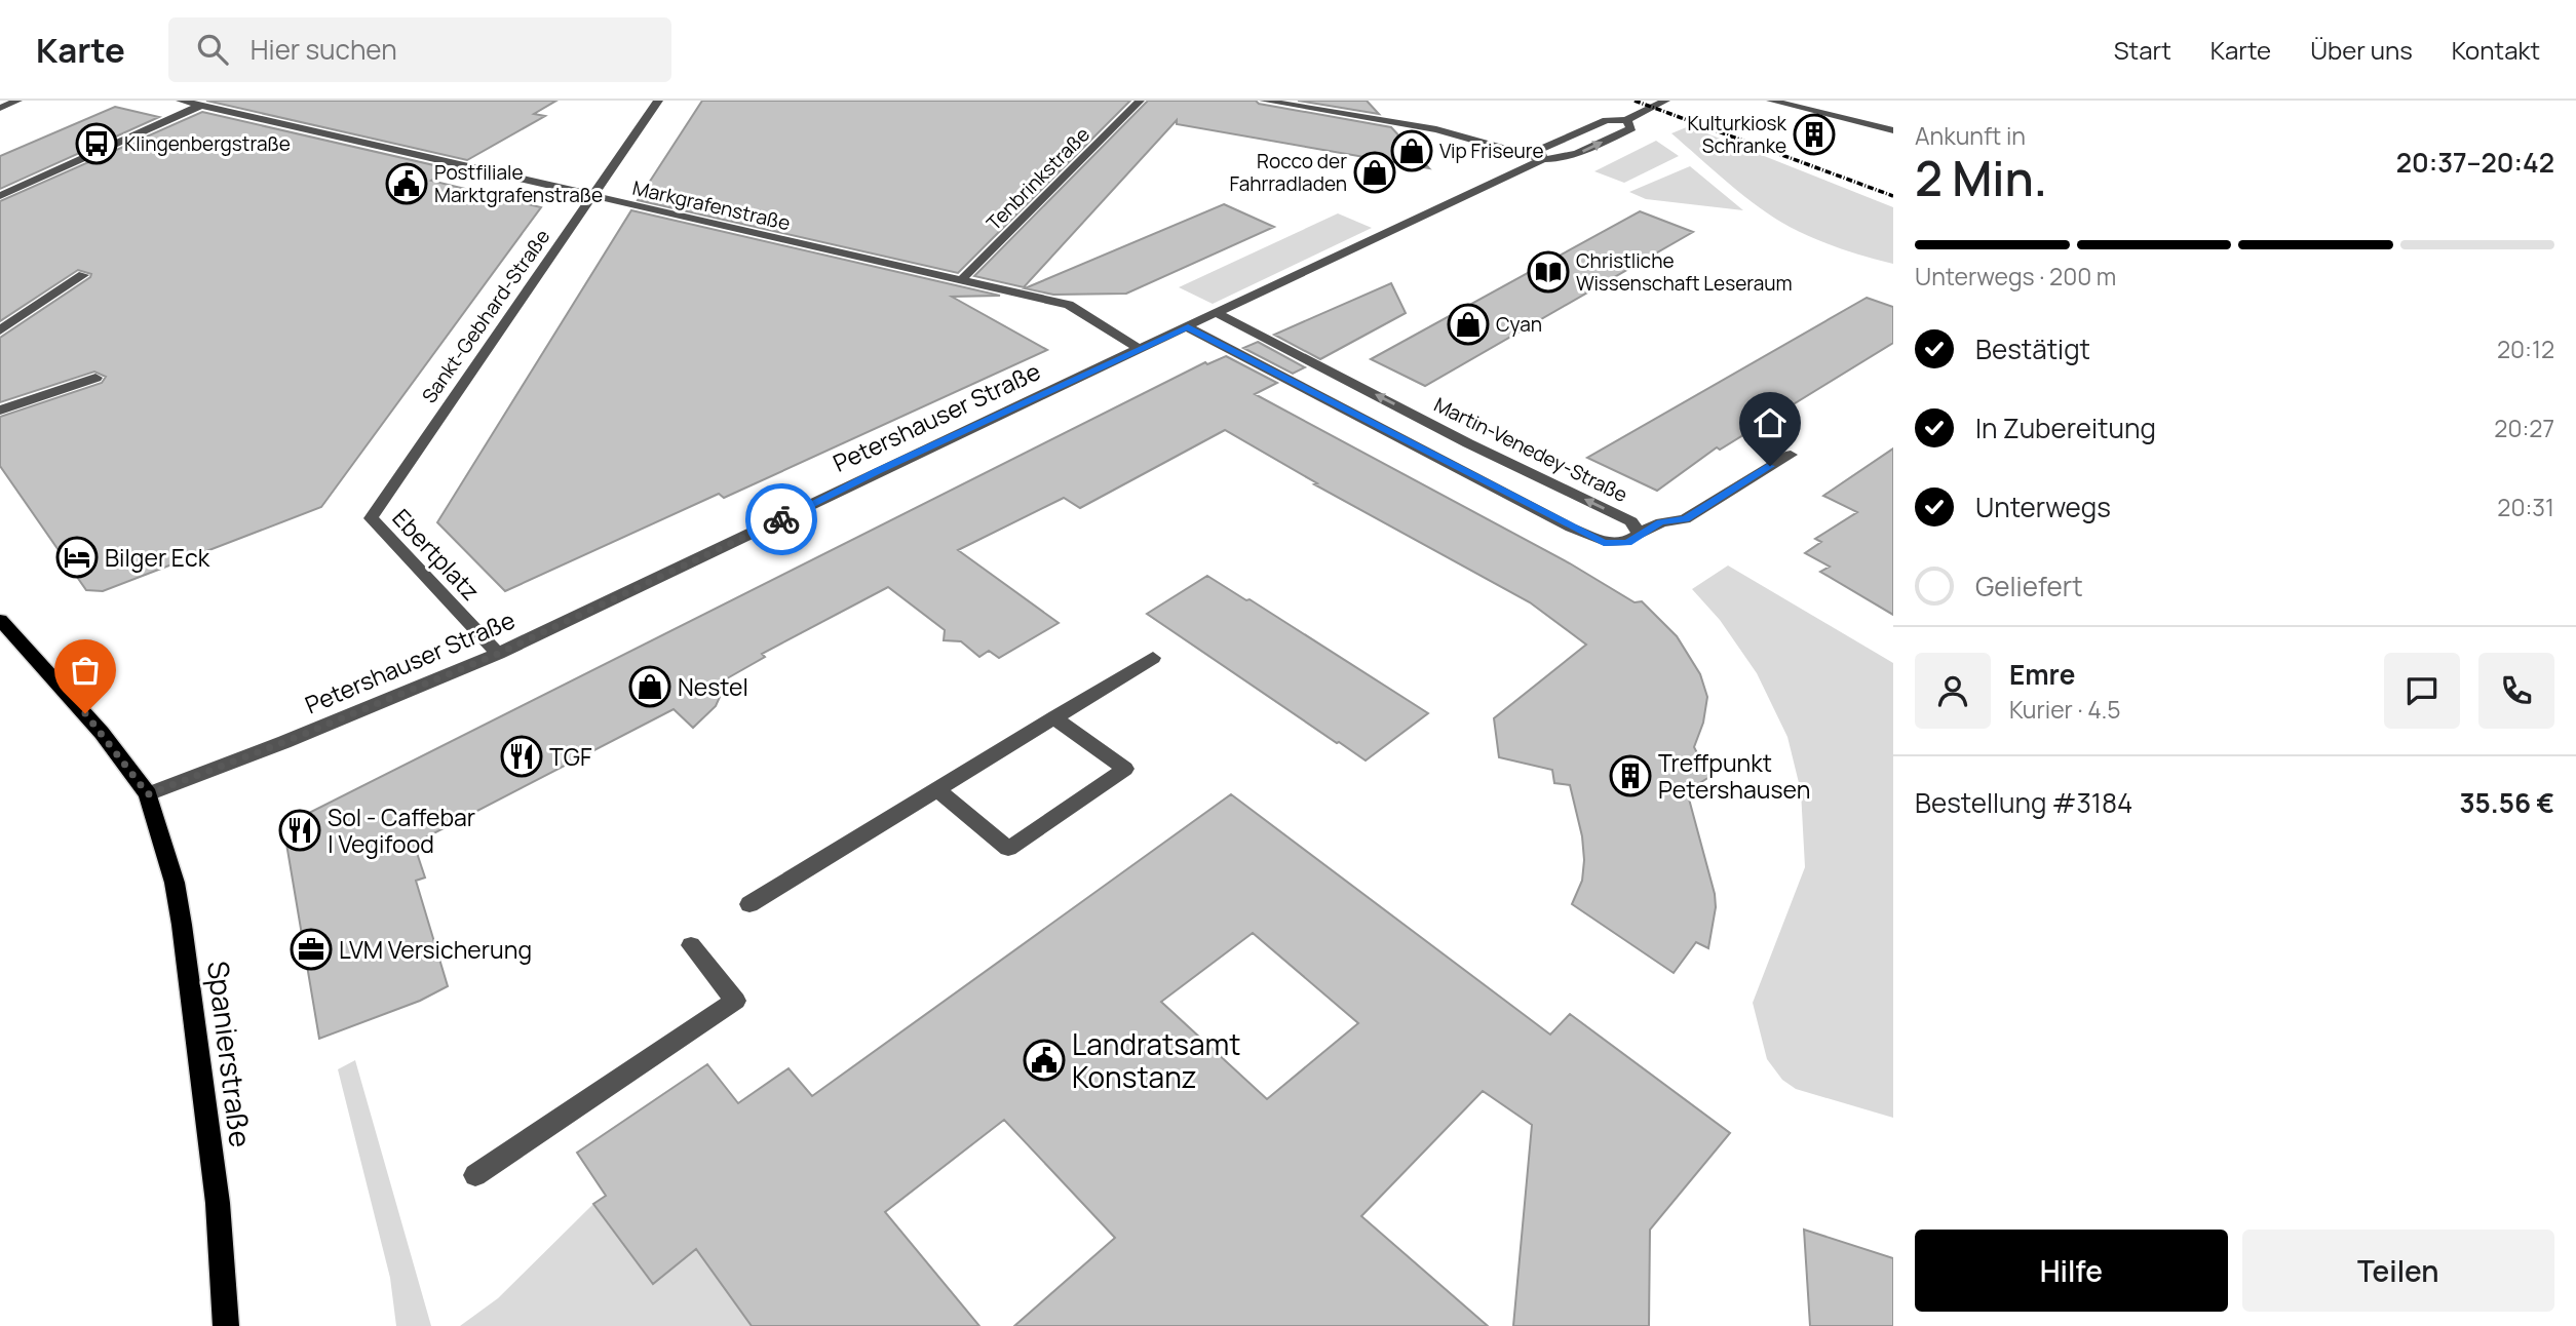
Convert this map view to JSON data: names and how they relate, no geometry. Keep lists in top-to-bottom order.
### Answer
{
  "streets": {
    "main road": ["Spanierstraße"],
    "street": [
      "Tenbrinkstraße",
      "Markgrafenstraße",
      "Sankt-Gebhard-Straße",
      "Petershauser Straße",
      "Martin-Venedey-Straße",
      "Ebertplatz"
    ]
  },
  "crossings": [
    ["Tenbrinkstraße", "Markgrafenstraße"],
    ["Markgrafenstraße", "Sankt-Gebhard-Straße"],
    ["Markgrafenstraße", "Petershauser Straße"],
    ["Sankt-Gebhard-Straße", "Ebertplatz"],
    ["Petershauser Straße", "Martin-Venedey-Straße"],
    ["Petershauser Straße", "Ebertplatz"],
    ["Petershauser Straße", "Spanierstraße"]
  ],
  "places": {
    "building": ["Kulturkiosk Schranke", "Treffpunkt Petershausen"],
    "bus stop": ["Klingenbergstraße"],
    "shop": [
      "Vip Friseure",
      "Rocco der Fahrradladen",
      "Cyan",
      "Nestel"
    ],
    "public building": ["Postfiliale Marktgrafenstraße", "Landratsamt Konstanz"],
    "library": ["Christliche Wissenschaft Leseraum"],
    "hotel": ["Bilger Eck"],
    "restaurant": ["TGF", "Sol - Caffebar | Vegifood"],
    "office": ["LVM Versicherung"]
  },
  "page": {
    "header": "Karte",
    "search": "Hier suchen",
    "nav": [
      "Start",
      "Karte",
      "Über uns",
      "Kontakt"
    ],
    "heading": ["2 Min.", "Ankunft in", "20:37–20:42"],
    "panel": [
      "Emre",
      "Kurier · 4.5",
      "Bestellung #3184",
      "35.56 €"
    ],
    "bar": "Unterwegs · 200 m",
    "list": [
      ["Bestätigt", "20:12"],
      ["In Zubereitung", "20:27"],
      ["Unterwegs", "20:31"],
      "Geliefert"
    ],
    "buttons": ["Hilfe", "Teilen"]
  }
}
